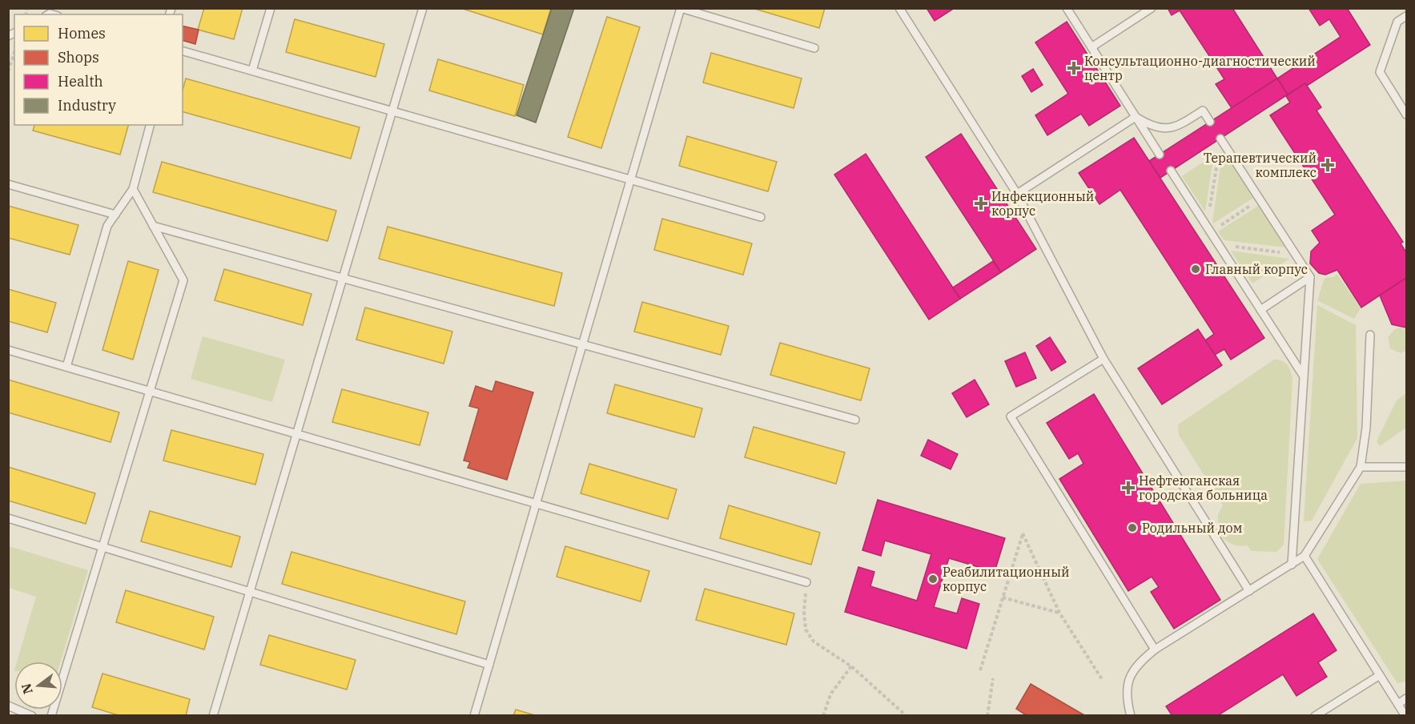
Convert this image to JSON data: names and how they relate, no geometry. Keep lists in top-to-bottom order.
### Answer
{
  "places": {
    "health": [
      "Консультационно-диагностический центр",
      "Терапевтический комплекс",
      "Инфекционный корпус",
      "Нефтеюганская городская больница"
    ],
    "other": ["Главный корпус", "Родильный дом", "Реабилитационный корпус"]
  },
  "legend": [
    "Homes",
    "Shops",
    "Health",
    "Industry"
  ],
  "north": "left"
}
